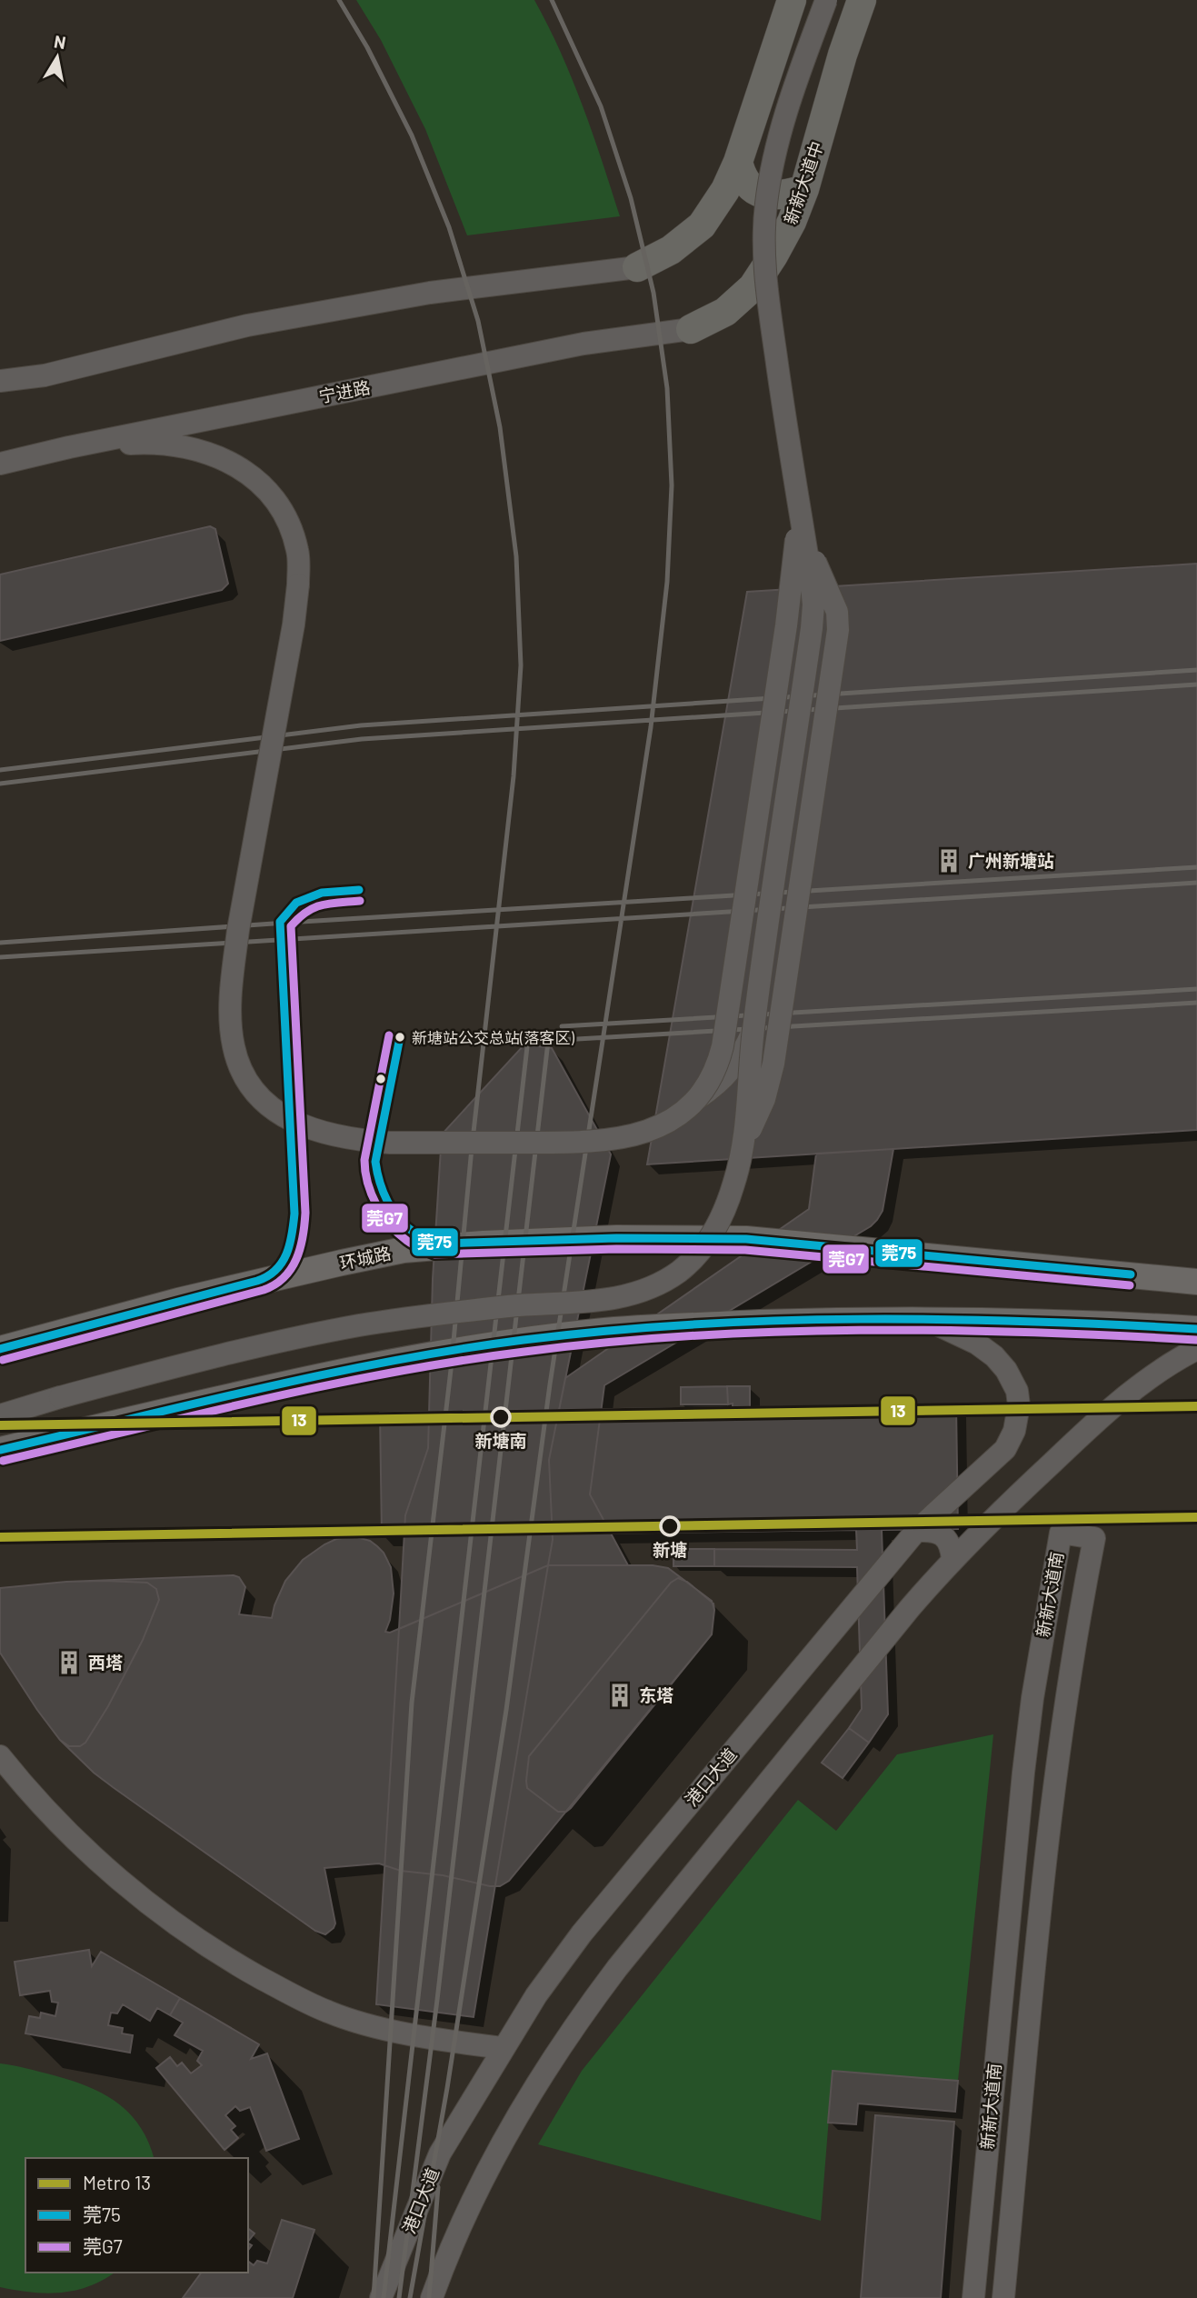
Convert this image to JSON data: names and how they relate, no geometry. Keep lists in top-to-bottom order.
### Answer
{
  "streets": {
    "main road": ["新新大道中", "环城路"],
    "street": ["宁进路", "新新大道南", "港口大道"]
  },
  "crossings": [
    ["新新大道中", "宁进路"]
  ],
  "places": {
    "building": ["广州新塘站", "西塔", "东塔"],
    "other": ["新塘站公交总站(落客区)", "新塘南", "新塘"]
  },
  "lines": ["transit line 莞75", "transit line 莞G7", "metro line 13"],
  "legend": ["Metro 13", "莞75", "莞G7"],
  "north": "top"
}
